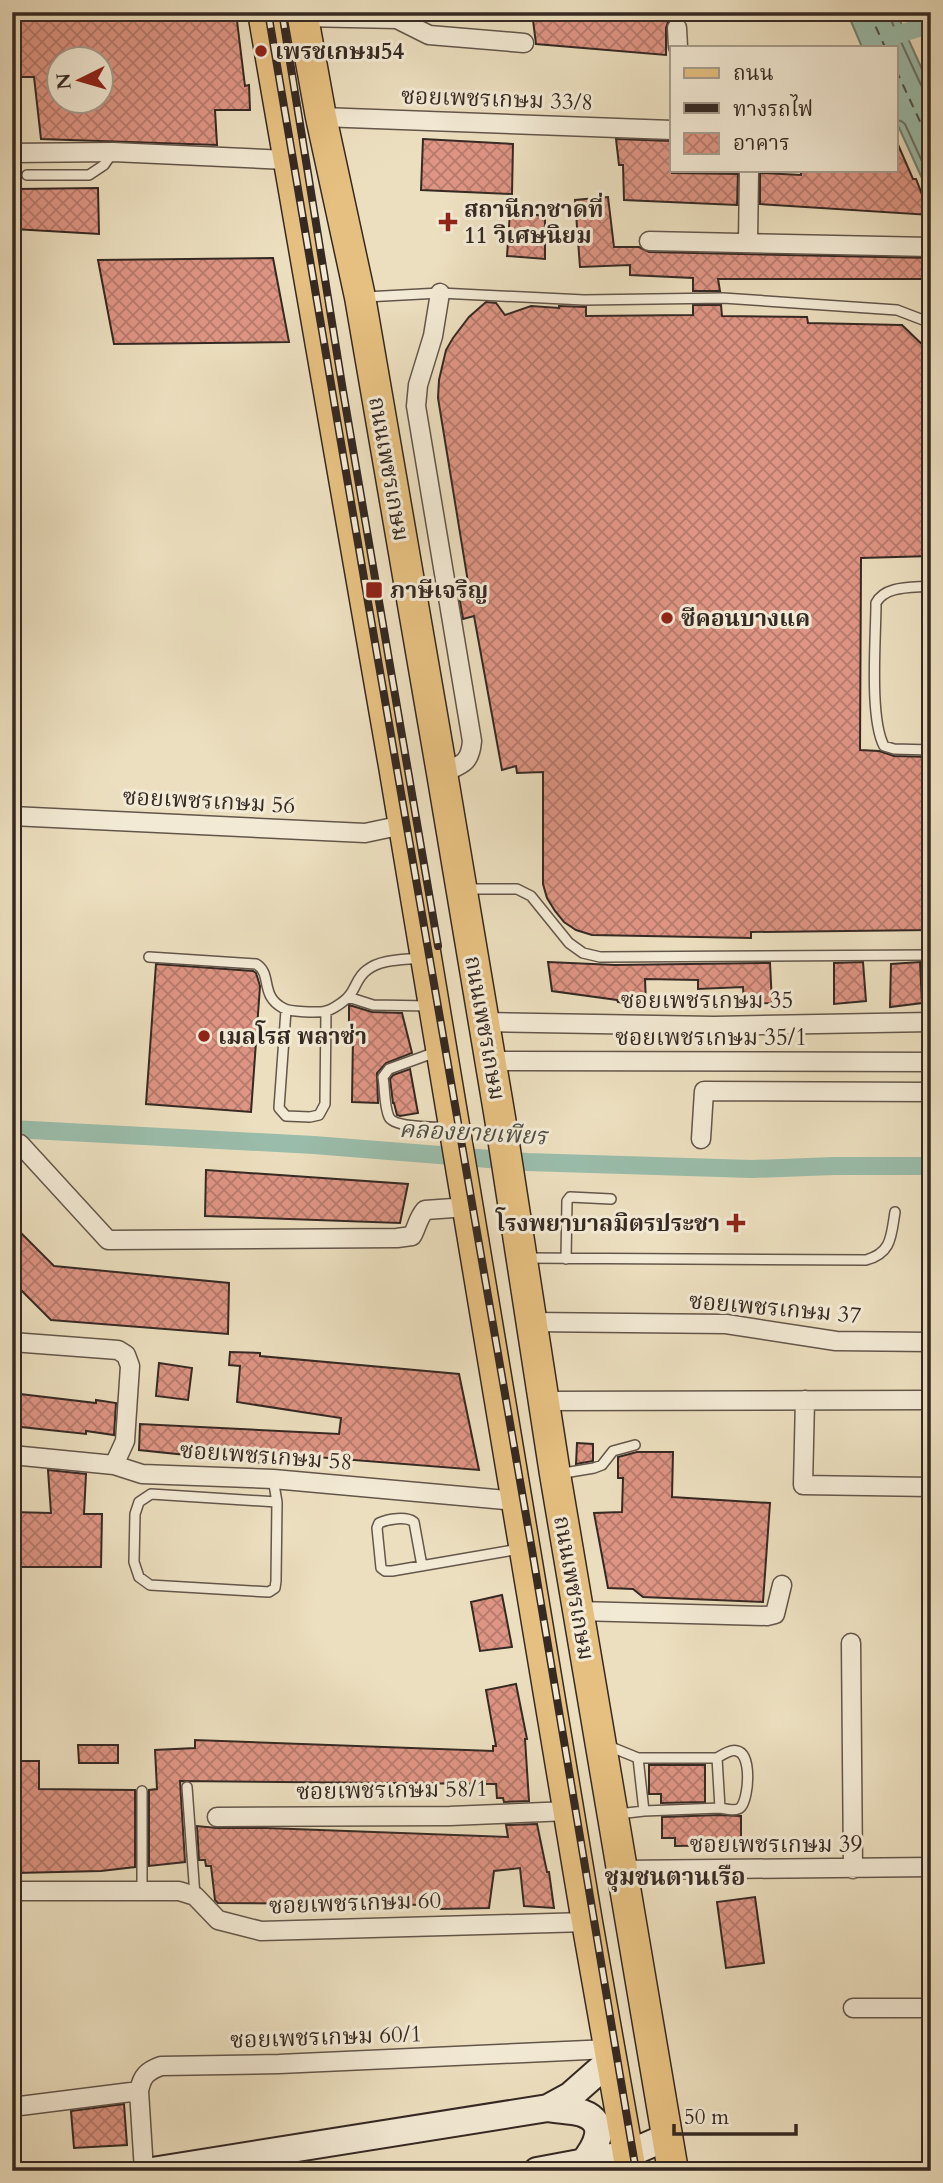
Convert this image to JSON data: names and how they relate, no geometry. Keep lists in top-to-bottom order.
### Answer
{
  "streets": {
    "main road": ["ถนนเพชรเกษม"],
    "street": [
      "ซอยเพชรเกษม 33/8",
      "ซอยเพชรเกษม 56",
      "ซอยเพชรเกษม 35",
      "ซอยเพชรเกษม 35/1",
      "ซอยเพชรเกษม 37",
      "ซอยเพชรเกษม 58",
      "ซอยเพชรเกษม 58/1",
      "ซอยเพชรเกษม 39",
      "ซอยเพชรเกษม 60",
      "ซอยเพชรเกษม 60/1"
    ]
  },
  "crossings": [
    ["ซอยเพชรเกษม 33/8", "ถนนเพชรเกษม"],
    ["ถนนเพชรเกษม", "ซอยเพชรเกษม 56"],
    ["ถนนเพชรเกษม", "ซอยเพชรเกษม 35"],
    ["ถนนเพชรเกษม", "ซอยเพชรเกษม 35/1"],
    ["ถนนเพชรเกษม", "ซอยเพชรเกษม 37"],
    ["ถนนเพชรเกษม", "ซอยเพชรเกษม 58"],
    ["ถนนเพชรเกษม", "ซอยเพชรเกษม 58/1"],
    ["ถนนเพชรเกษม", "ซอยเพชรเกษม 39"],
    ["ถนนเพชรเกษม", "ซอยเพชรเกษม 60"],
    ["ถนนเพชรเกษม", "ซอยเพชรเกษม 60/1"]
  ],
  "districts": ["ชุมชนตานเรือ"],
  "water": ["คลองยายเพียร"],
  "places": {
    "other": ["เพรชเกษม54", "ซีคอนบางแค", "เมลโรส พลาซ่า"],
    "health": ["สถานีกาชาดที่ 11 วิเศษนิยม", "โรงพยาบาลมิตรประชา"],
    "transit": ["ภาษีเจริญ"]
  },
  "legend": ["ถนน", "ทางรถไฟ", "อาคาร"],
  "scale_bar": "50 m",
  "north": "left"
}
